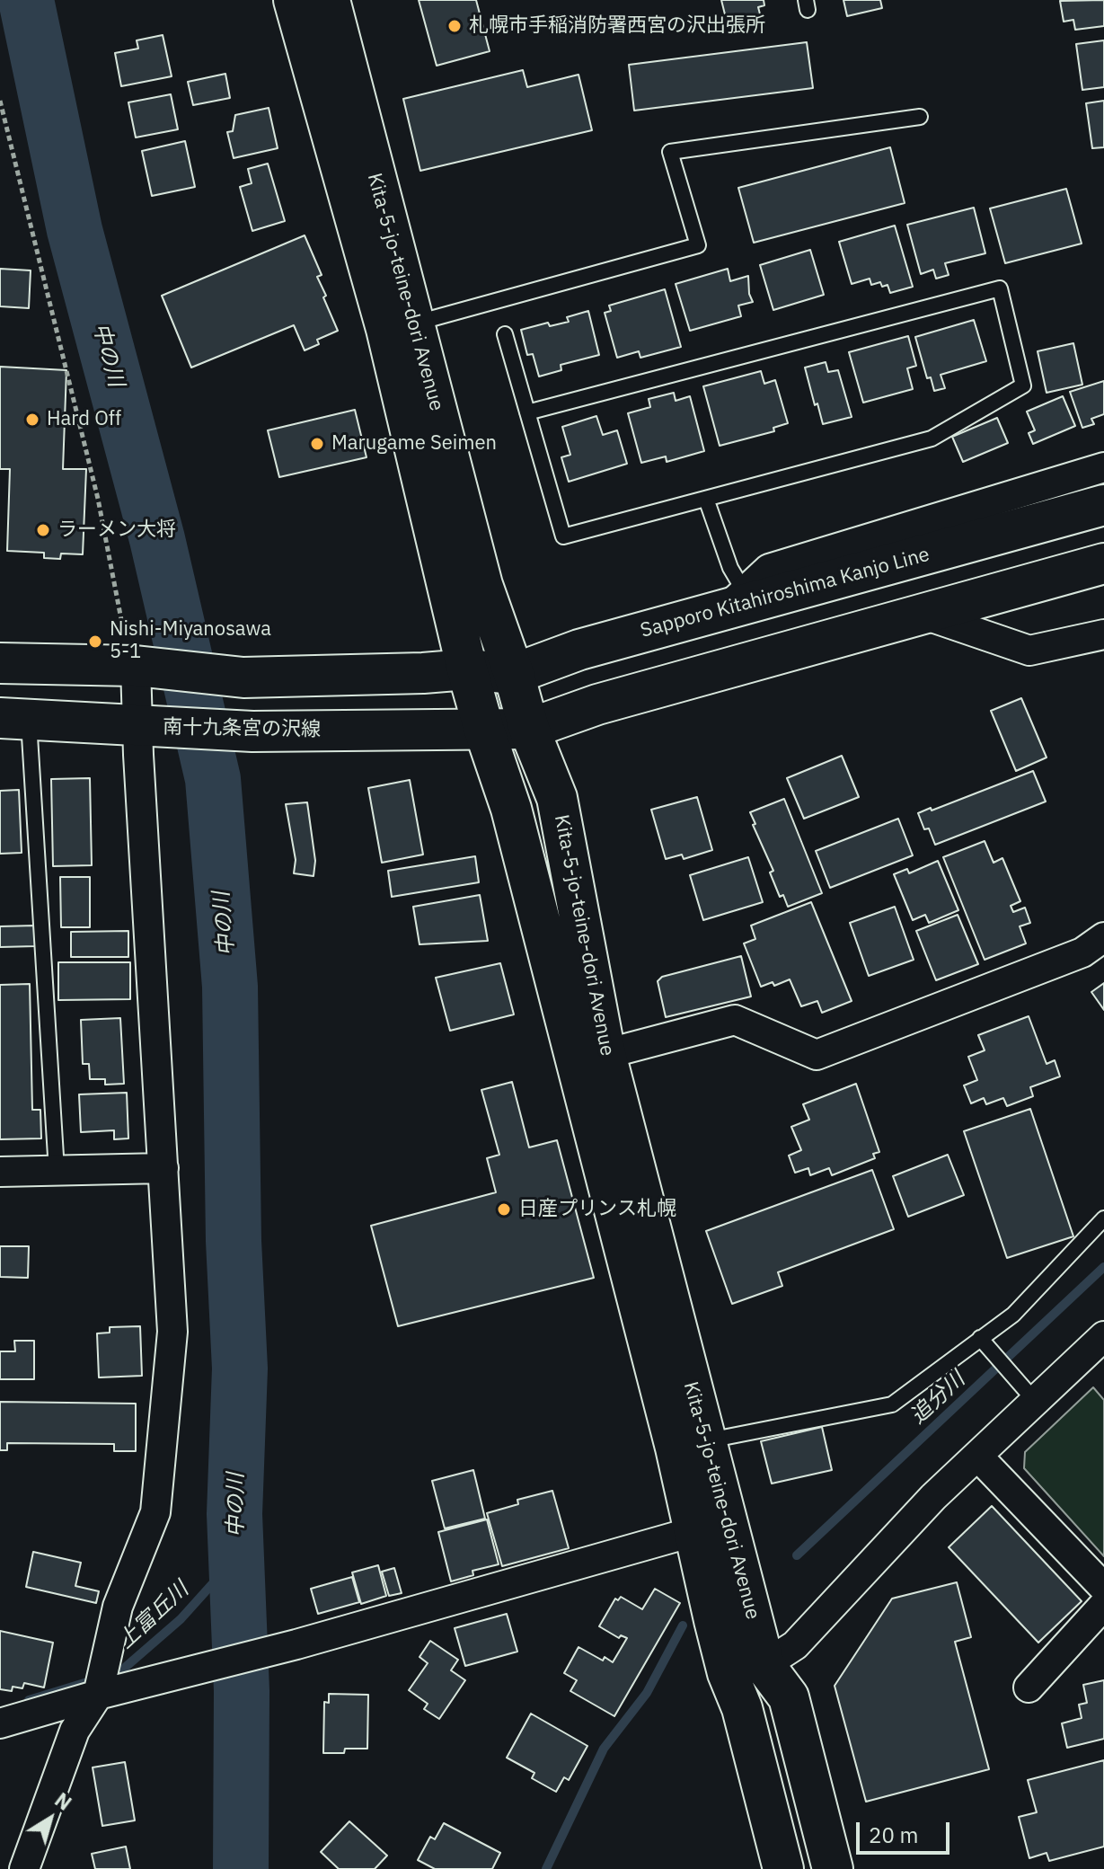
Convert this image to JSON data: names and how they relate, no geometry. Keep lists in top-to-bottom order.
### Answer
{
  "streets": {
    "main road": ["Kita-5-jo-teine-dori Avenue", "Sapporo Kitahiroshima Kanjo Line", "南十九条宮の沢線"]
  },
  "crossings": [
    ["Kita-5-jo-teine-dori Avenue", "Sapporo Kitahiroshima Kanjo Line"],
    ["Kita-5-jo-teine-dori Avenue", "南十九条宮の沢線"]
  ],
  "water": ["中の川", "追分川", "上富丘川"],
  "places": [
    "札幌市手稲消防署西宮の沢出張所",
    "Hard Off",
    "Marugame Seimen",
    "ラーメン大将",
    "Nishi-Miyanosawa 5-1",
    "日産プリンス札幌"
  ],
  "scale_bar": "20 m",
  "north": "top right"
}
